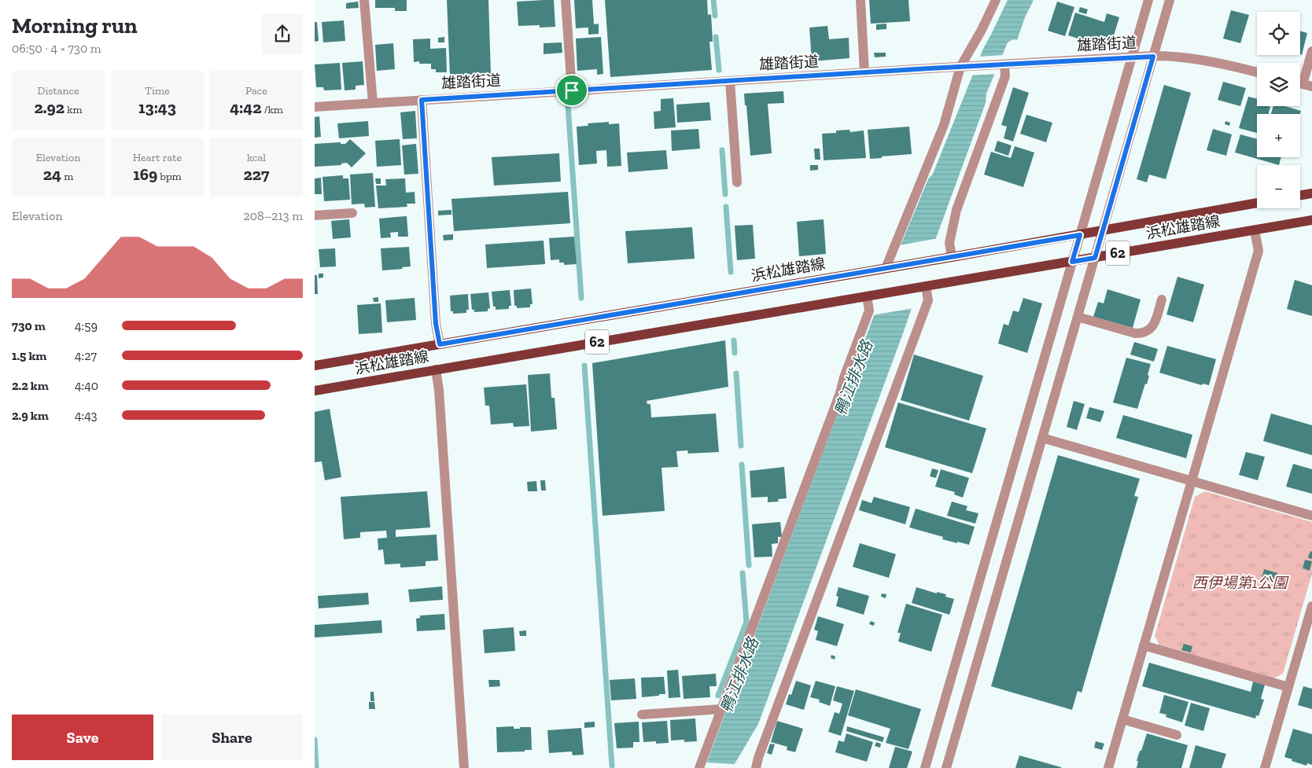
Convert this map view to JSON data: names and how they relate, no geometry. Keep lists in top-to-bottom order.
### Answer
{
  "streets": {
    "main road": ["浜松雄踏線", "62"],
    "street": ["雄踏街道"]
  },
  "water": ["鴨江排水路"],
  "parks": ["西伊場第1公園"],
  "page": {
    "heading": ["Morning run", "06:50 · 4 × 730 m"],
    "map_buttons": ["+", "−"],
    "stats": [
      ["Distance", "2.92 km"],
      ["Time", "13:43"],
      ["Pace", "4:42 /km"],
      ["Elevation", "24 m"],
      ["Heart rate", "169 bpm"],
      ["kcal", "227"]
    ],
    "chart": ["Elevation", "208–213 m"],
    "list": [
      {
        "name": "730 m",
        "note": "4:59"
      },
      {
        "name": "1.5 km",
        "note": "4:27"
      },
      {
        "name": "2.2 km",
        "note": "4:40"
      },
      {
        "name": "2.9 km",
        "note": "4:43"
      }
    ],
    "buttons": ["Save", "Share"]
  }
}
